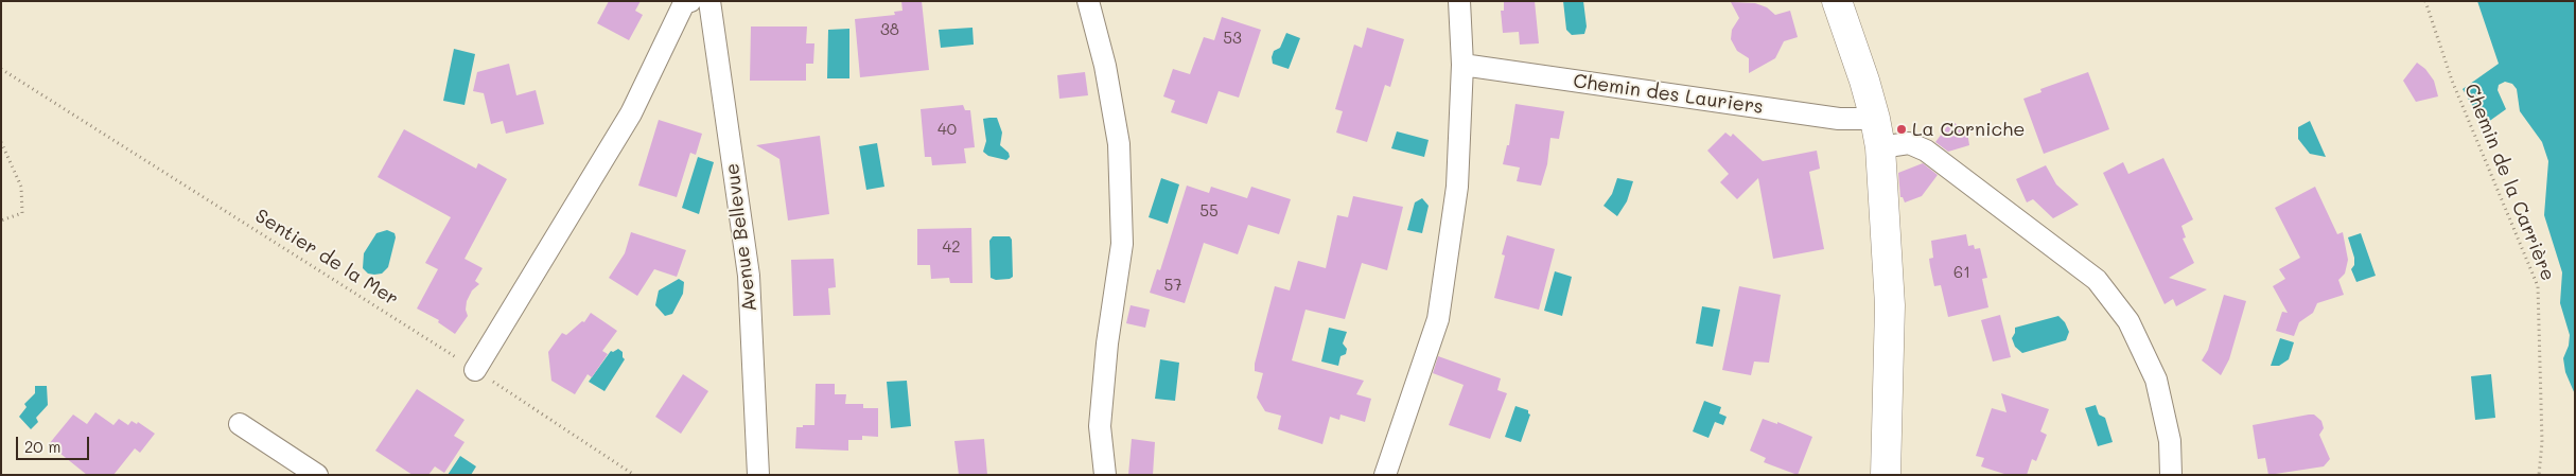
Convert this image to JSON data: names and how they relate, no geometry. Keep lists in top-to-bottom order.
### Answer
{
  "streets": {
    "street": ["Chemin des Lauriers", "Avenue Bellevue"],
    "path": ["Chemin de la Carrière", "Sentier de la Mer"]
  },
  "places": ["La Corniche"],
  "house_numbers": [
    "38",
    "53",
    "40",
    "55",
    "42",
    "61",
    "57"
  ],
  "scale_bar": "20 m"
}
